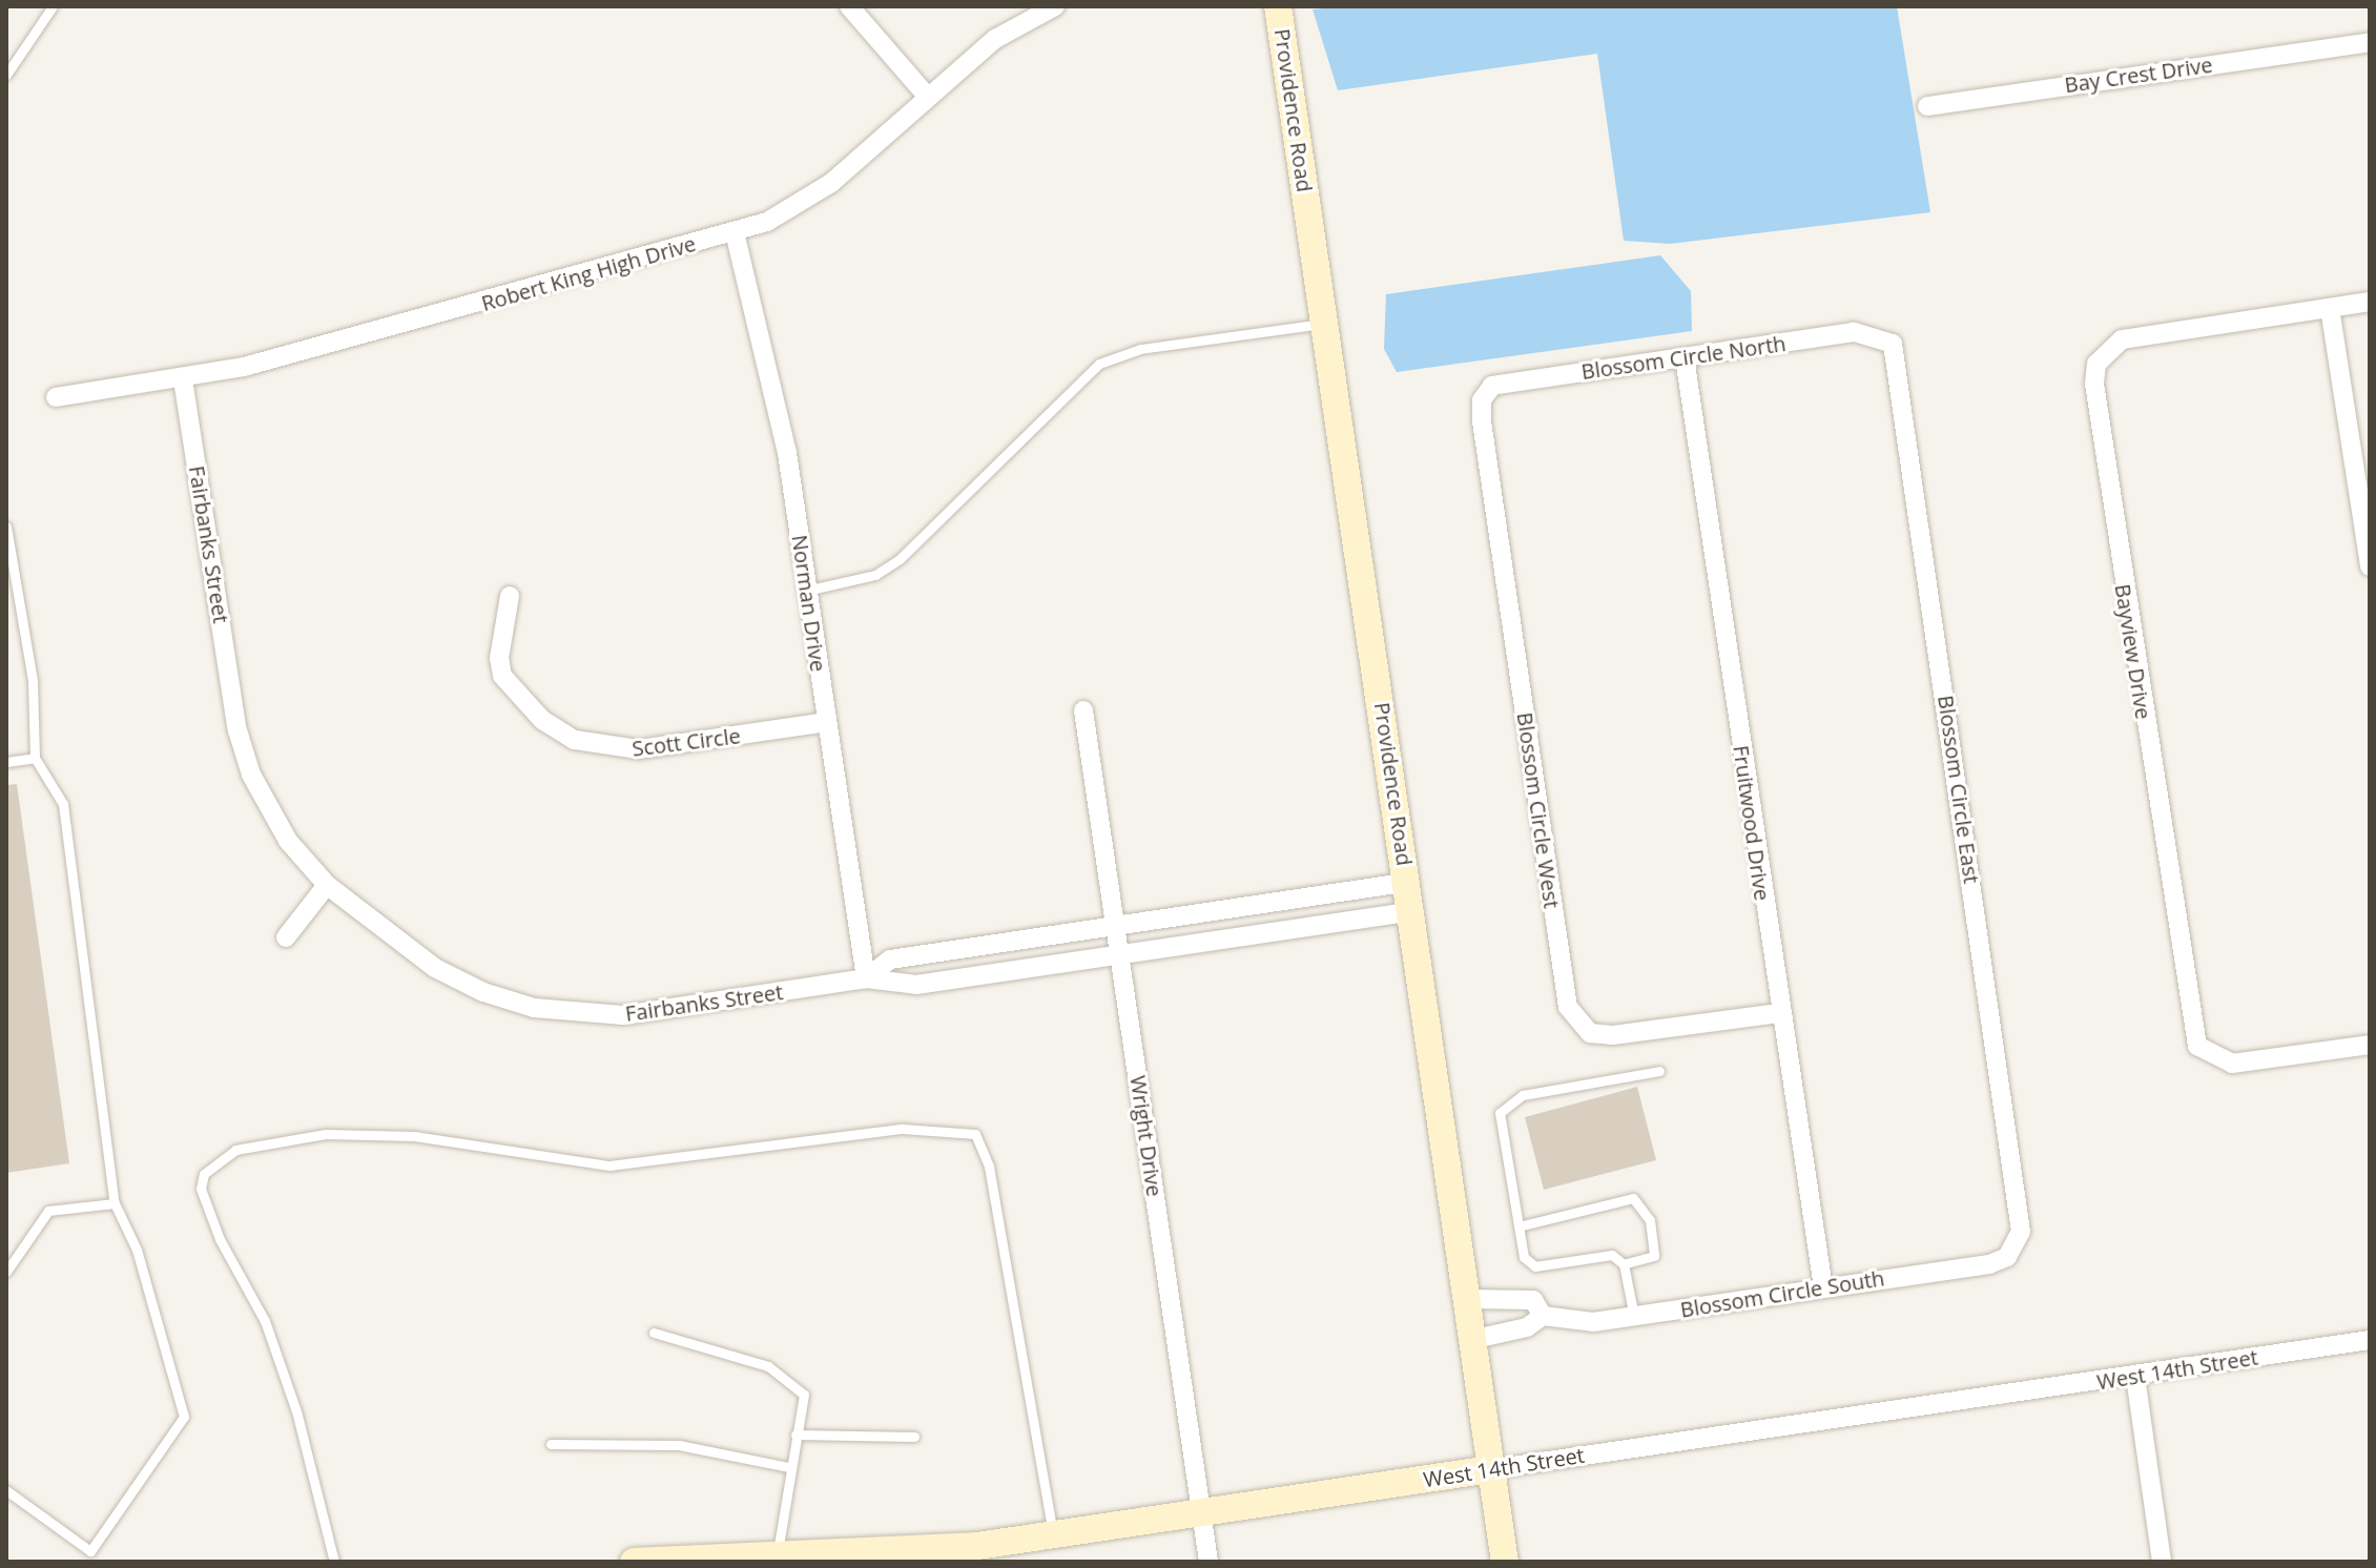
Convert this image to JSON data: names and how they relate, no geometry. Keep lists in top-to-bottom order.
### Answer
{
  "streets": {
    "street": [
      "Bay Crest Drive",
      "Providence Road",
      "Robert King High Drive",
      "Blossom Circle North",
      "Fairbanks Street",
      "Norman Drive",
      "Bayview Drive",
      "Scott Circle",
      "Blossom Circle East",
      "Blossom Circle West",
      "Fruitwood Drive",
      "Wright Drive",
      "Blossom Circle South",
      "West 14th Street"
    ]
  },
  "crossings": [
    ["Providence Road", "Fairbanks Street"],
    ["Providence Road", "Blossom Circle South"],
    ["Providence Road", "West 14th Street"],
    ["Robert King High Drive", "Fairbanks Street"],
    ["Robert King High Drive", "Norman Drive"],
    ["Blossom Circle North", "Blossom Circle East"],
    ["Blossom Circle North", "Blossom Circle West"],
    ["Blossom Circle North", "Fruitwood Drive"],
    ["Fairbanks Street", "Norman Drive"],
    ["Fairbanks Street", "Wright Drive"],
    ["Norman Drive", "Scott Circle"],
    ["Blossom Circle East", "Blossom Circle South"],
    ["Blossom Circle West", "Fruitwood Drive"],
    ["Fruitwood Drive", "Blossom Circle South"],
    ["Wright Drive", "West 14th Street"]
  ]
}
